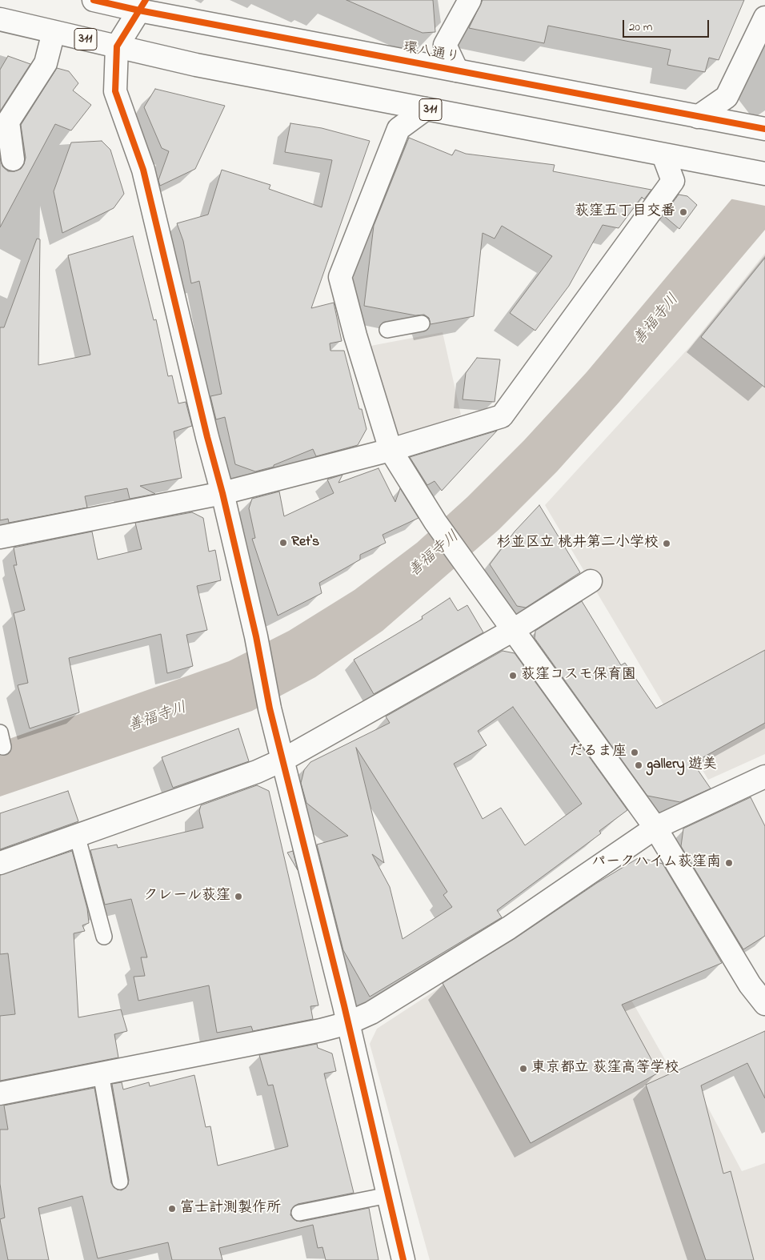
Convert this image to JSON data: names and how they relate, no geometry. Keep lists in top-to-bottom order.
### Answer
{
  "streets": {
    "street": ["311", "環八通り"]
  },
  "water": ["善福寺川"],
  "places": [
    "荻窪五丁目交番",
    "Ret's",
    "杉並区立 桃井第二小学校",
    "荻窪コスモ保育園",
    "だるま座",
    "gallery 遊美",
    "パークハイム荻窪南",
    "クレール荻窪",
    "東京都立 荻窪高等学校",
    "富士計測製作所"
  ],
  "scale_bar": "20 m"
}
